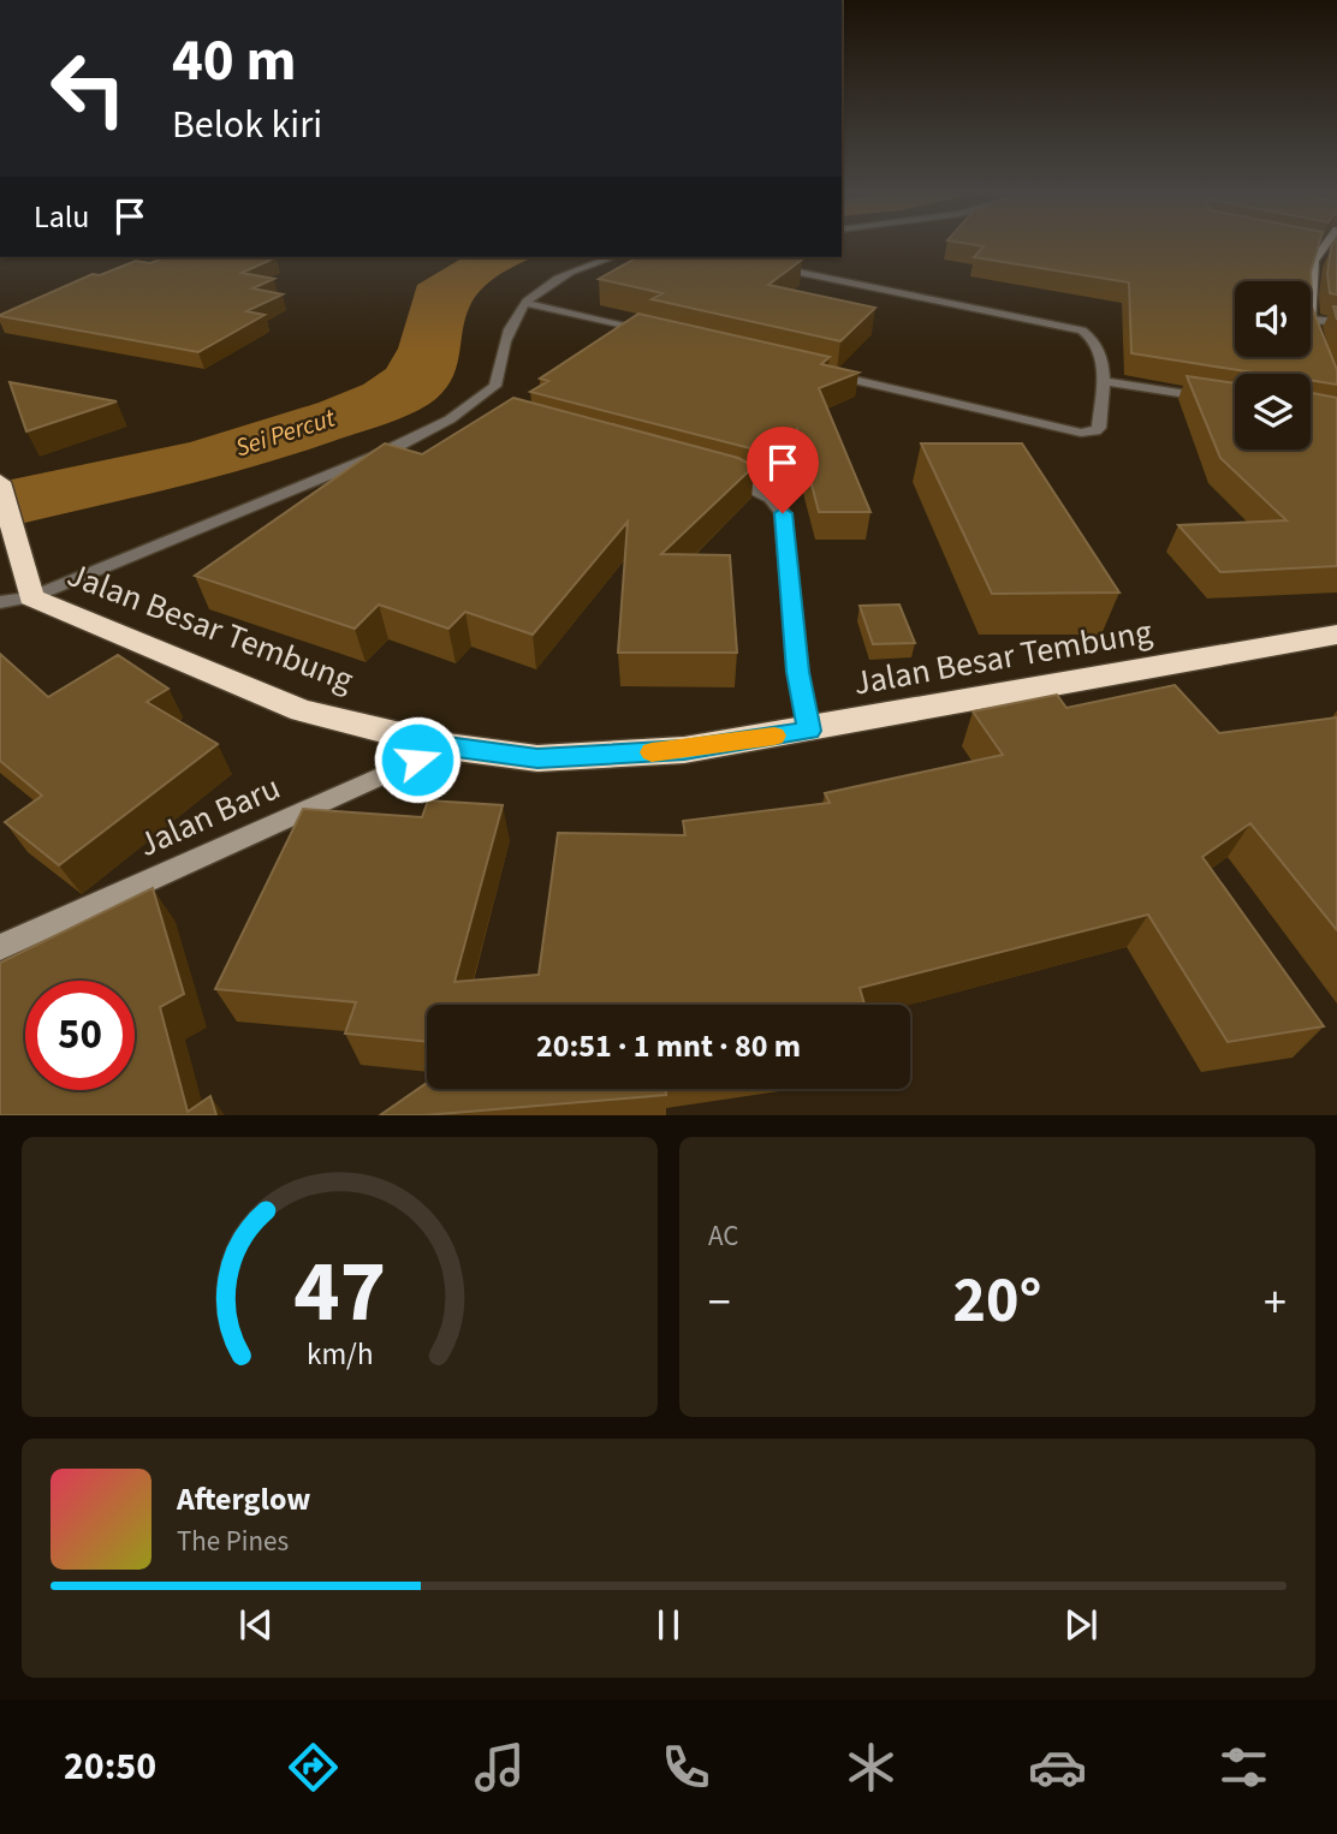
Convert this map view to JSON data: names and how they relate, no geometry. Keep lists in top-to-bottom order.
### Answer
{
  "streets": {
    "highway": ["Jalan Besar Tembung"],
    "main road": ["Jalan Baru"]
  },
  "crossings": [
    ["Jalan Besar Tembung", "Jalan Baru"]
  ],
  "water": ["Sei Percut"],
  "page": {
    "turn": ["40 m", "Belok kiri"],
    "then": "Lalu",
    "limit": "50",
    "trip": "20:51 · 1 mnt · 80 m",
    "tile": "AC",
    "heat": ["−", "20°", "+"],
    "song": ["Afterglow", "The Pines"],
    "tabs": "20:50",
    "gauge": ["47", "km/h"]
  }
}
